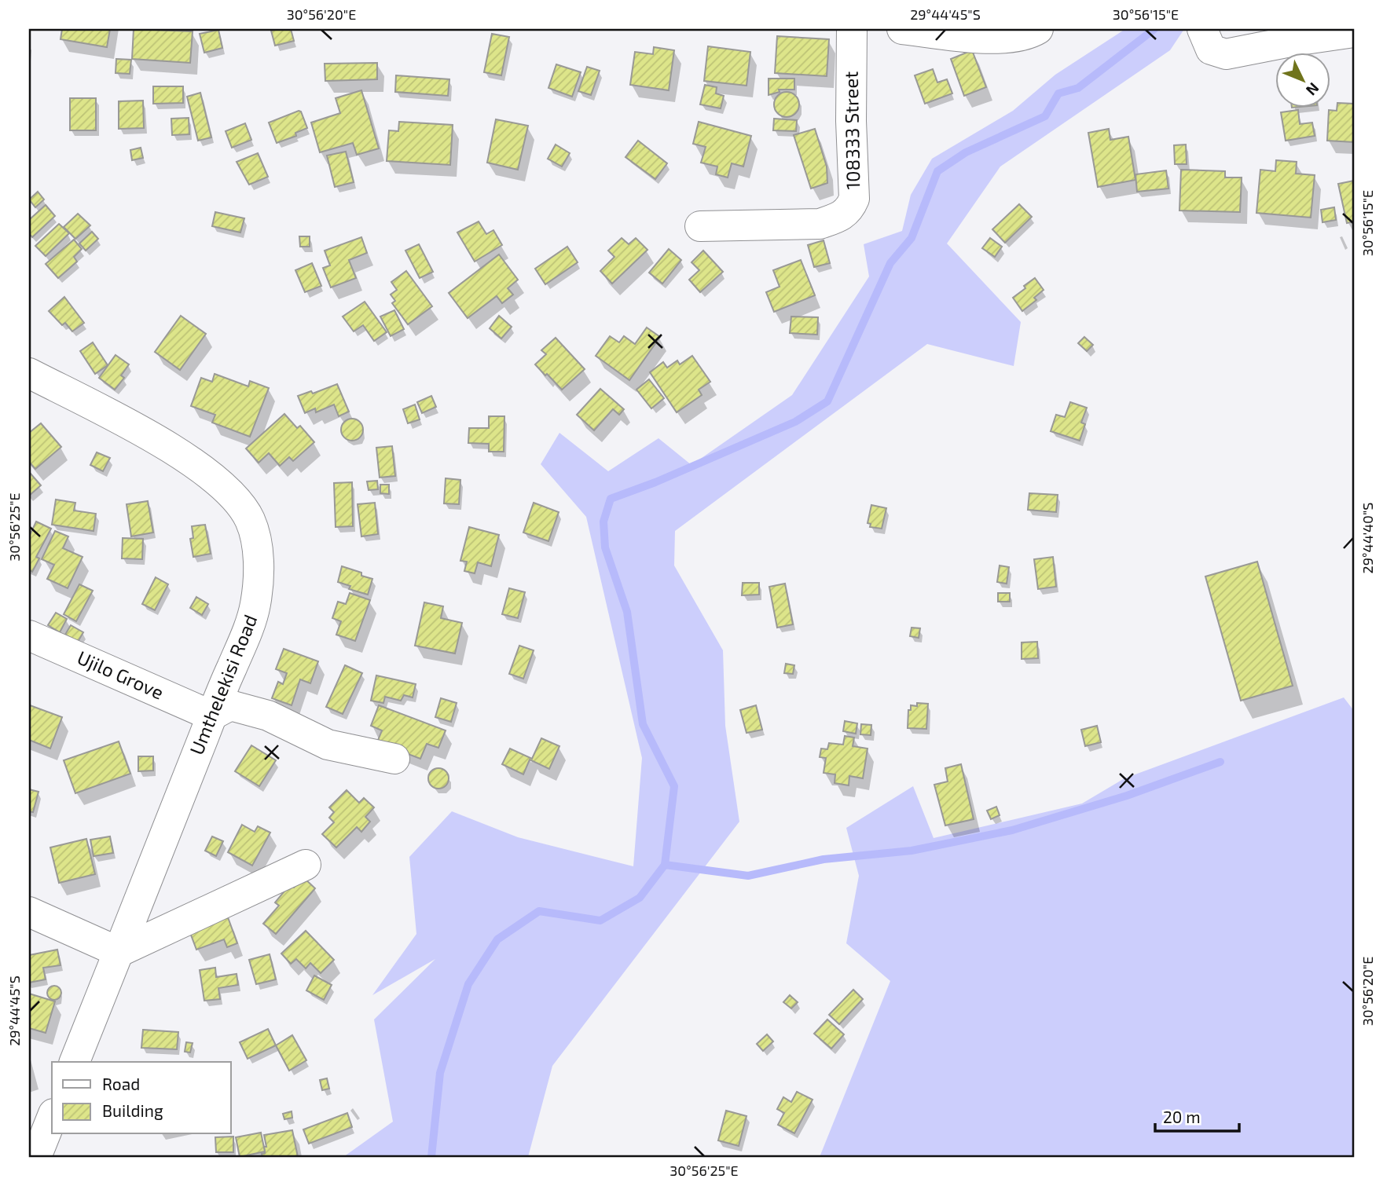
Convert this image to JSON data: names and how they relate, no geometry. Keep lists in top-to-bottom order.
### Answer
{
  "streets": {
    "street": ["108333 Street", "Ujilo Grove", "Umthelekisi Road"]
  },
  "crossings": [
    ["Ujilo Grove", "Umthelekisi Road"]
  ],
  "legend": ["Road", "Building"],
  "scale_bar": "20 m",
  "north": "bottom right",
  "coordinates": [
    "30°56'20\"E",
    "29°44'45\"S",
    "30°56'15\"E",
    "30°56'25\"E",
    "29°44'40\"S"
  ]
}
